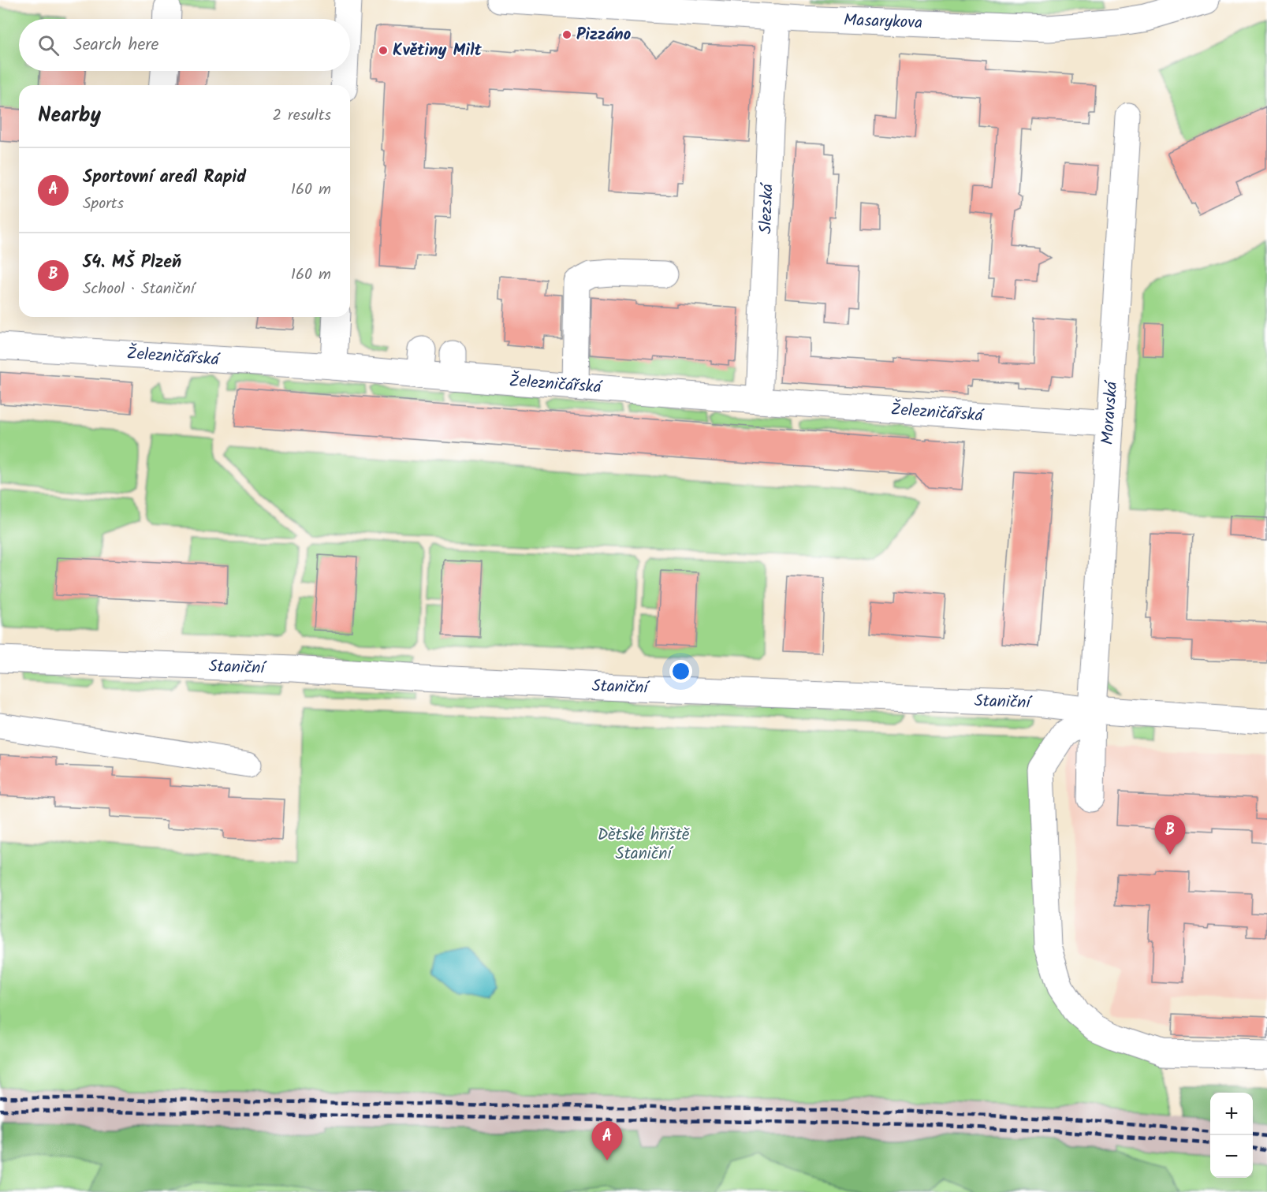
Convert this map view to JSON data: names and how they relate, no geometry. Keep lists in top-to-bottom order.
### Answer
{
  "streets": {
    "street": [
      "Masarykova",
      "Slezská",
      "Železničářská",
      "Moravská",
      "Staniční"
    ]
  },
  "crossings": [
    ["Masarykova", "Slezská"],
    ["Slezská", "Železničářská"],
    ["Železničářská", "Moravská"],
    ["Moravská", "Staniční"]
  ],
  "parks": ["Dětské hřiště Staniční"],
  "places": ["Pizzáno", "Květiny Milt"],
  "page": {
    "search": "Search here",
    "heading": ["Nearby", "2 results"],
    "list": [
      {
        "mark": "A",
        "name": "Sportovní areál Rapid",
        "note": "Sports",
        "value": "160 m"
      },
      {
        "mark": "B",
        "name": "54. MŠ Plzeň",
        "note": "School · Staniční",
        "value": "160 m"
      }
    ],
    "pins": ["B", "A"],
    "map_buttons": ["+", "−"]
  }
}
